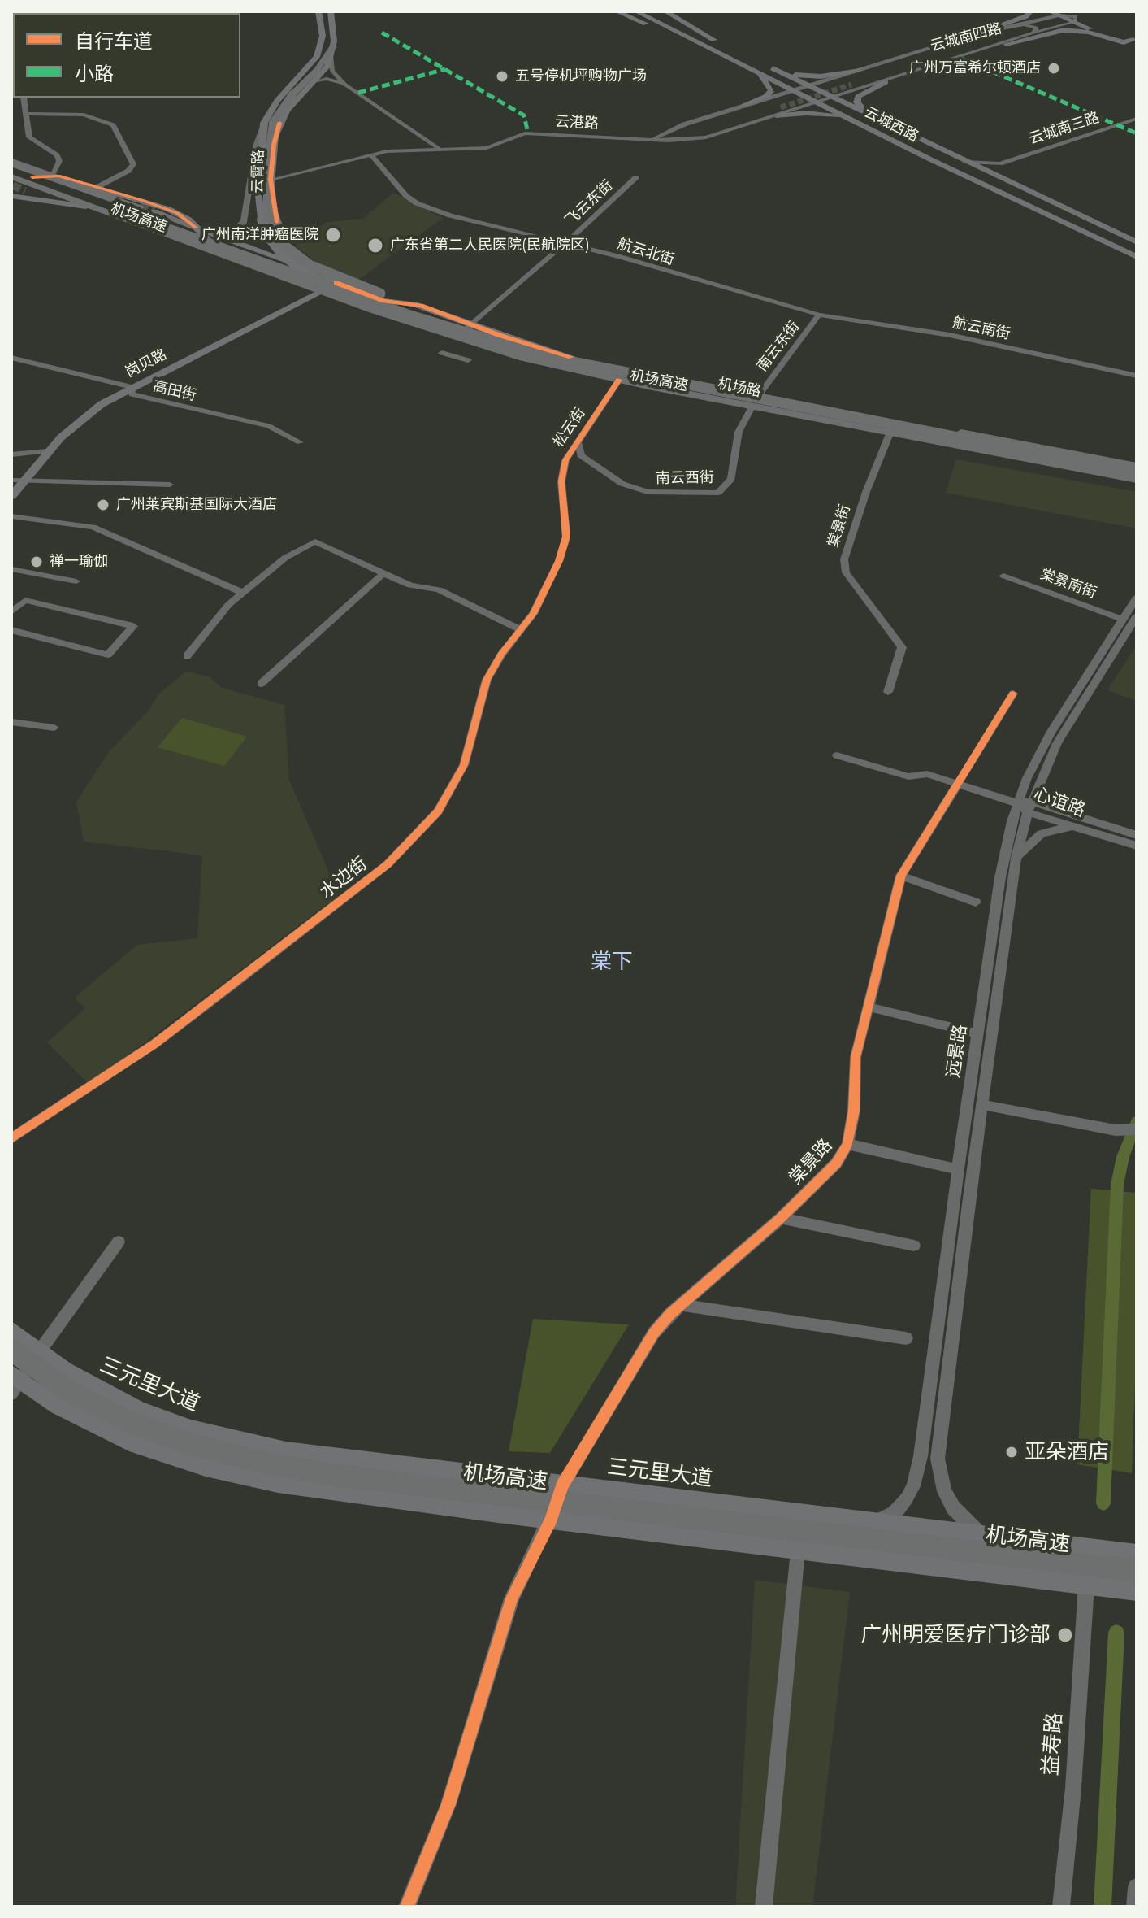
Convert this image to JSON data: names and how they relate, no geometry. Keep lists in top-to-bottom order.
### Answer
{
  "streets": {
    "highway": ["机场高速", "机场路"],
    "main road": [
      "云城西路",
      "云霄路",
      "岗贝路",
      "三元里大道"
    ],
    "street": [
      "云城南四路",
      "云港路",
      "云城南三路",
      "飞云东街",
      "航云北街",
      "航云南街",
      "南云东街",
      "高田街",
      "松云街",
      "南云西街",
      "棠景街",
      "棠景南街",
      "心谊路",
      "水边街",
      "远景路",
      "棠景路",
      "益寿路"
    ]
  },
  "crossings": [
    ["云港路", "云霄路"],
    ["云港路", "航云北街"],
    ["云城西路", "云城南三路"],
    ["云霄路", "机场路"],
    ["飞云东街", "航云北街"],
    ["飞云东街", "机场路"],
    ["航云北街", "航云南街"],
    ["航云北街", "南云东街"],
    ["航云南街", "南云东街"],
    ["南云东街", "机场路"],
    ["岗贝路", "机场路"],
    ["岗贝路", "高田街"],
    ["机场路", "松云街"],
    ["机场路", "南云西街"],
    ["机场路", "棠景街"],
    ["松云街", "南云西街"],
    ["松云街", "水边街"],
    ["棠景南街", "远景路"],
    ["心谊路", "远景路"],
    ["远景路", "三元里大道"],
    ["棠景路", "三元里大道"]
  ],
  "districts": ["棠下"],
  "places": [
    "广州万富希尔顿酒店",
    "五号停机坪购物广场",
    "广州南洋肿瘤医院",
    "广东省第二人民医院(民航院区)",
    "广州莱宾斯基国际大酒店",
    "禅一瑜伽",
    "亚朵酒店",
    "广州明爱医疗门诊部"
  ],
  "legend": ["自行车道", "小路"]
}
